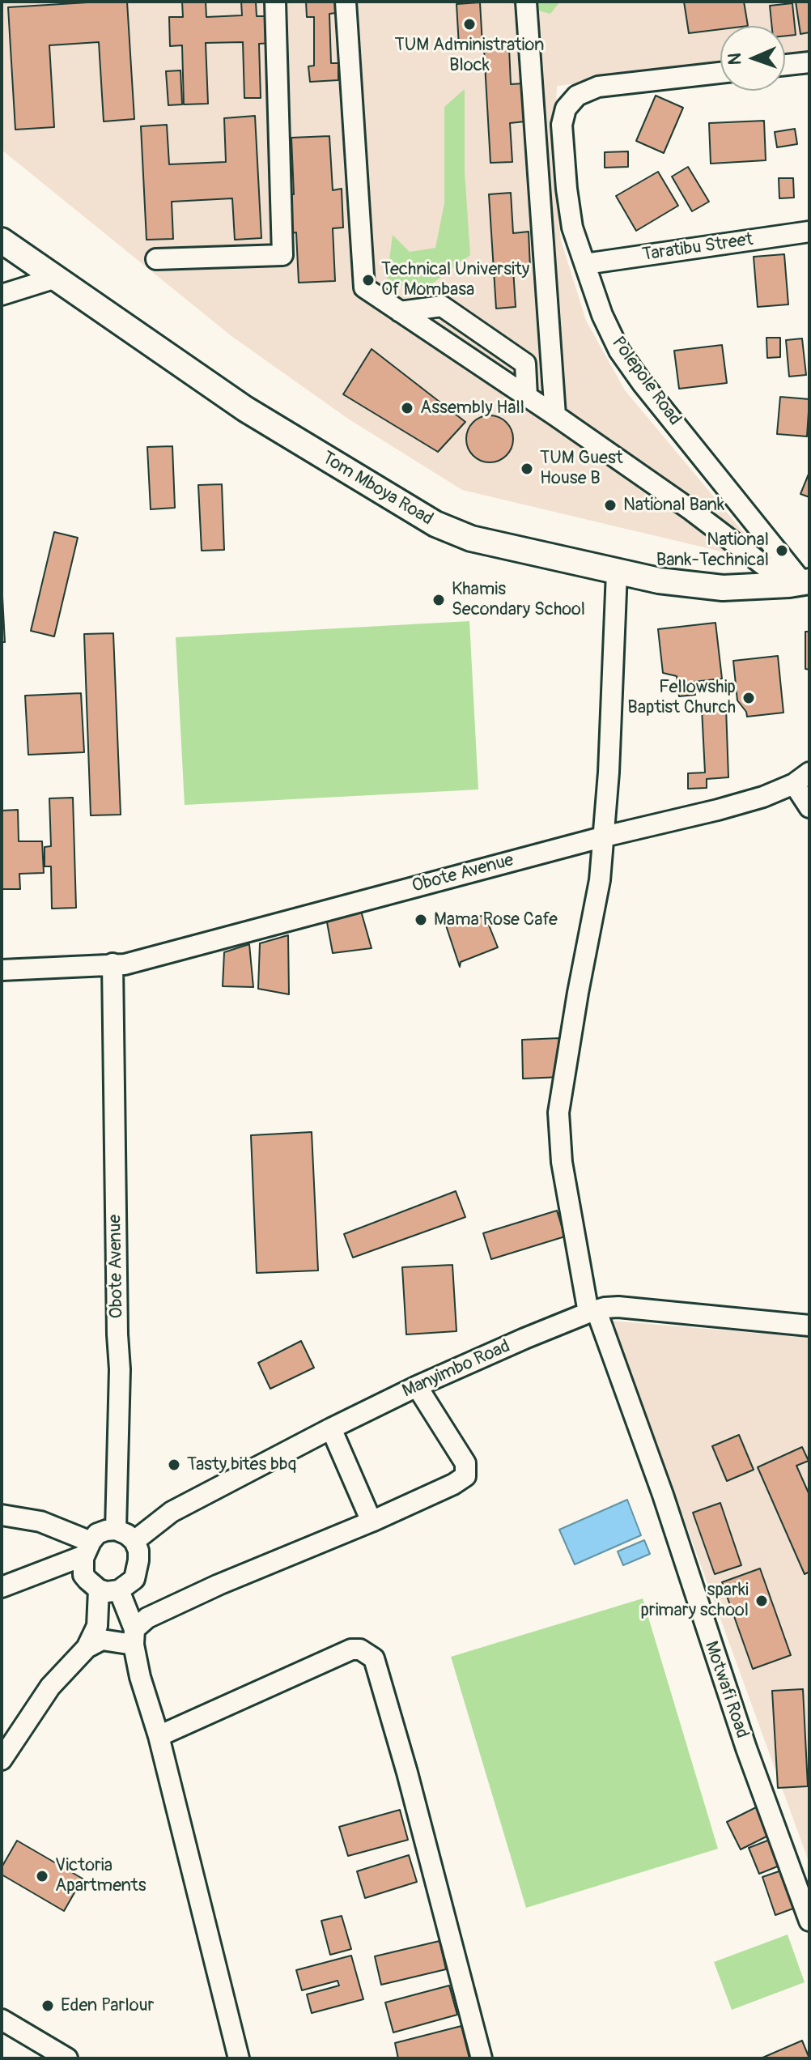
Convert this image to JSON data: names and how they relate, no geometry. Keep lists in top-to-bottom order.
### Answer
{
  "streets": {
    "main road": ["Tom Mboya Road"],
    "street": [
      "Taratibu Street",
      "Polepole Road",
      "Obote Avenue",
      "Manyimbo Road",
      "Motwafi Road"
    ]
  },
  "crossings": [
    ["Taratibu Street", "Polepole Road"],
    ["Polepole Road", "Tom Mboya Road"],
    ["Tom Mboya Road", "Motwafi Road"],
    ["Obote Avenue", "Manyimbo Road"],
    ["Obote Avenue", "Motwafi Road"],
    ["Manyimbo Road", "Motwafi Road"]
  ],
  "places": [
    "TUM Administration Block",
    "Technical University Of Mombasa",
    "Assembly Hall",
    "TUM Guest House B",
    "National Bank",
    "National Bank-Technical",
    "Khamis Secondary School",
    "Fellowship Baptist Church",
    "Mama Rose Cafe",
    "Tasty bites bbq",
    "sparki primary school",
    "Victoria Apartments",
    "Eden Parlour"
  ],
  "north": "left"
}
